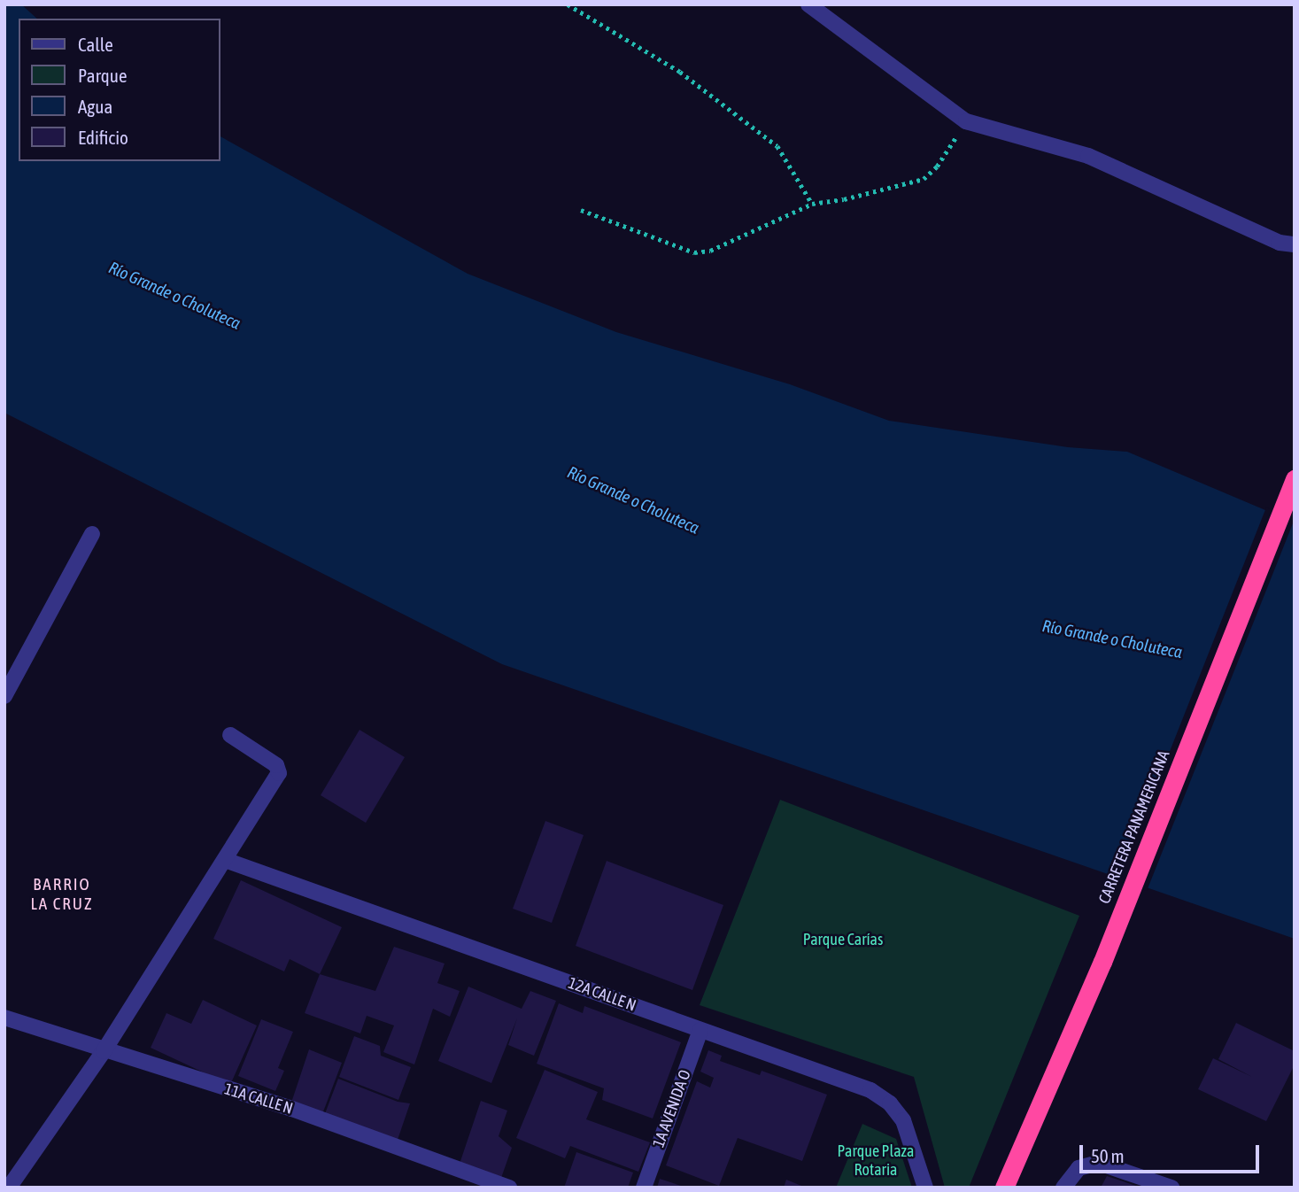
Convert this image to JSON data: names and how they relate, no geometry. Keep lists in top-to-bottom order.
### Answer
{
  "streets": {
    "highway": ["CARRETERA PANAMERICANA"],
    "street": ["12A CALLE N", "11A CALLE N", "1A AVENIDA O"]
  },
  "crossings": [
    ["12A CALLE N", "1A AVENIDA O"]
  ],
  "districts": ["BARRIO LA CRUZ"],
  "water": ["Río Grande o Choluteca"],
  "parks": ["Parque Carías", "Parque Plaza Rotaria"],
  "legend": [
    "Calle",
    "Parque",
    "Agua",
    "Edificio"
  ],
  "scale_bar": "50 m"
}
